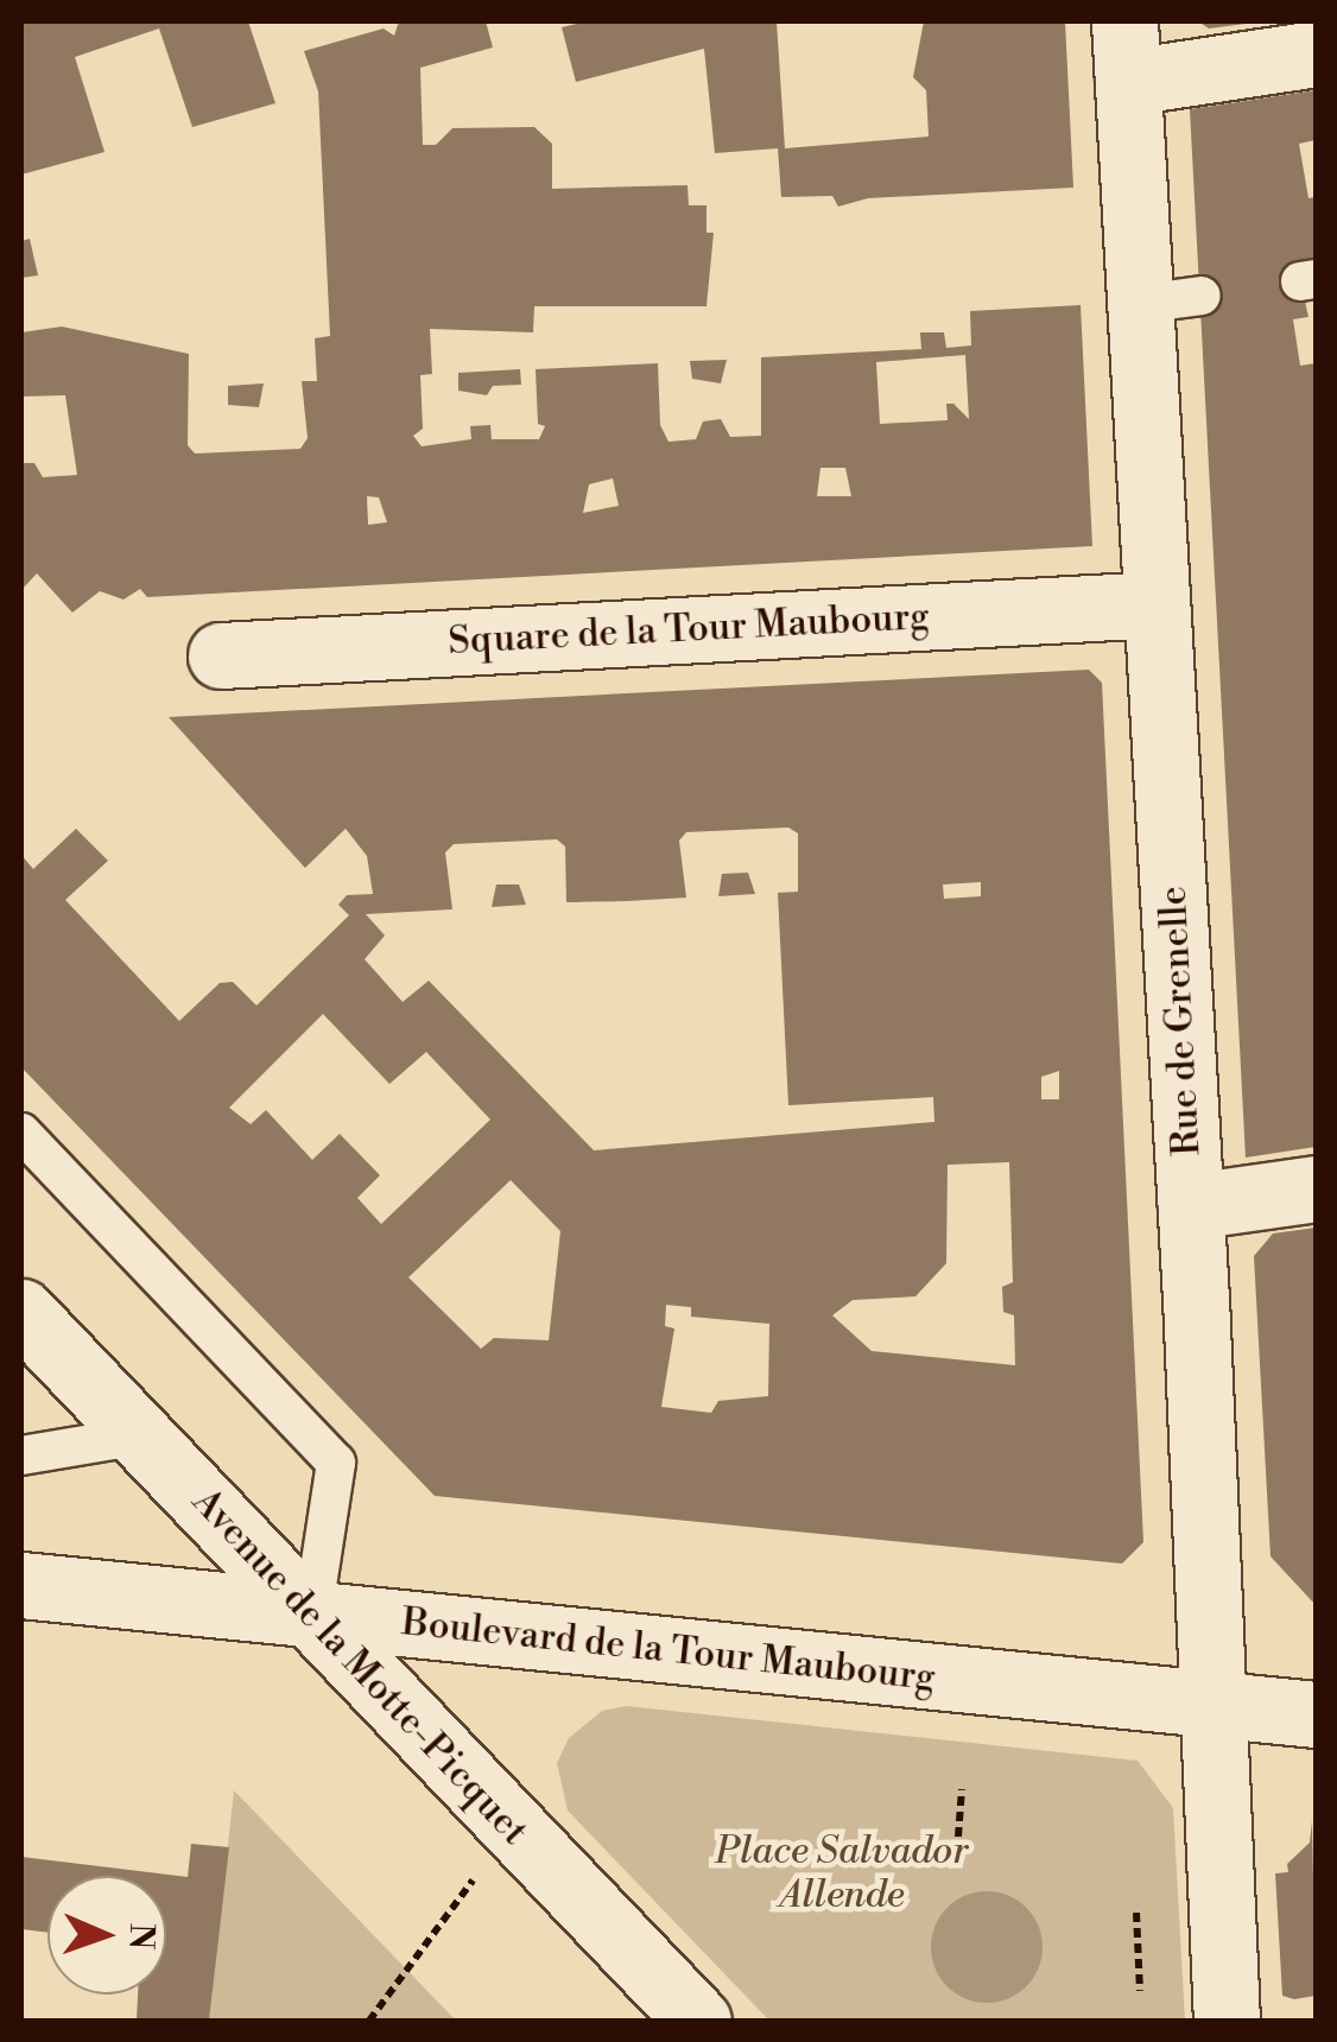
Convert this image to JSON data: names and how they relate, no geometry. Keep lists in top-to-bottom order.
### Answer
{
  "streets": {
    "street": [
      "Square de la Tour Maubourg",
      "Rue de Grenelle",
      "Boulevard de la Tour Maubourg",
      "Avenue de la Motte-Picquet"
    ]
  },
  "crossings": [
    ["Square de la Tour Maubourg", "Rue de Grenelle"],
    ["Rue de Grenelle", "Boulevard de la Tour Maubourg"],
    ["Boulevard de la Tour Maubourg", "Avenue de la Motte-Picquet"]
  ],
  "parks": ["Place Salvador Allende"],
  "north": "right"
}
